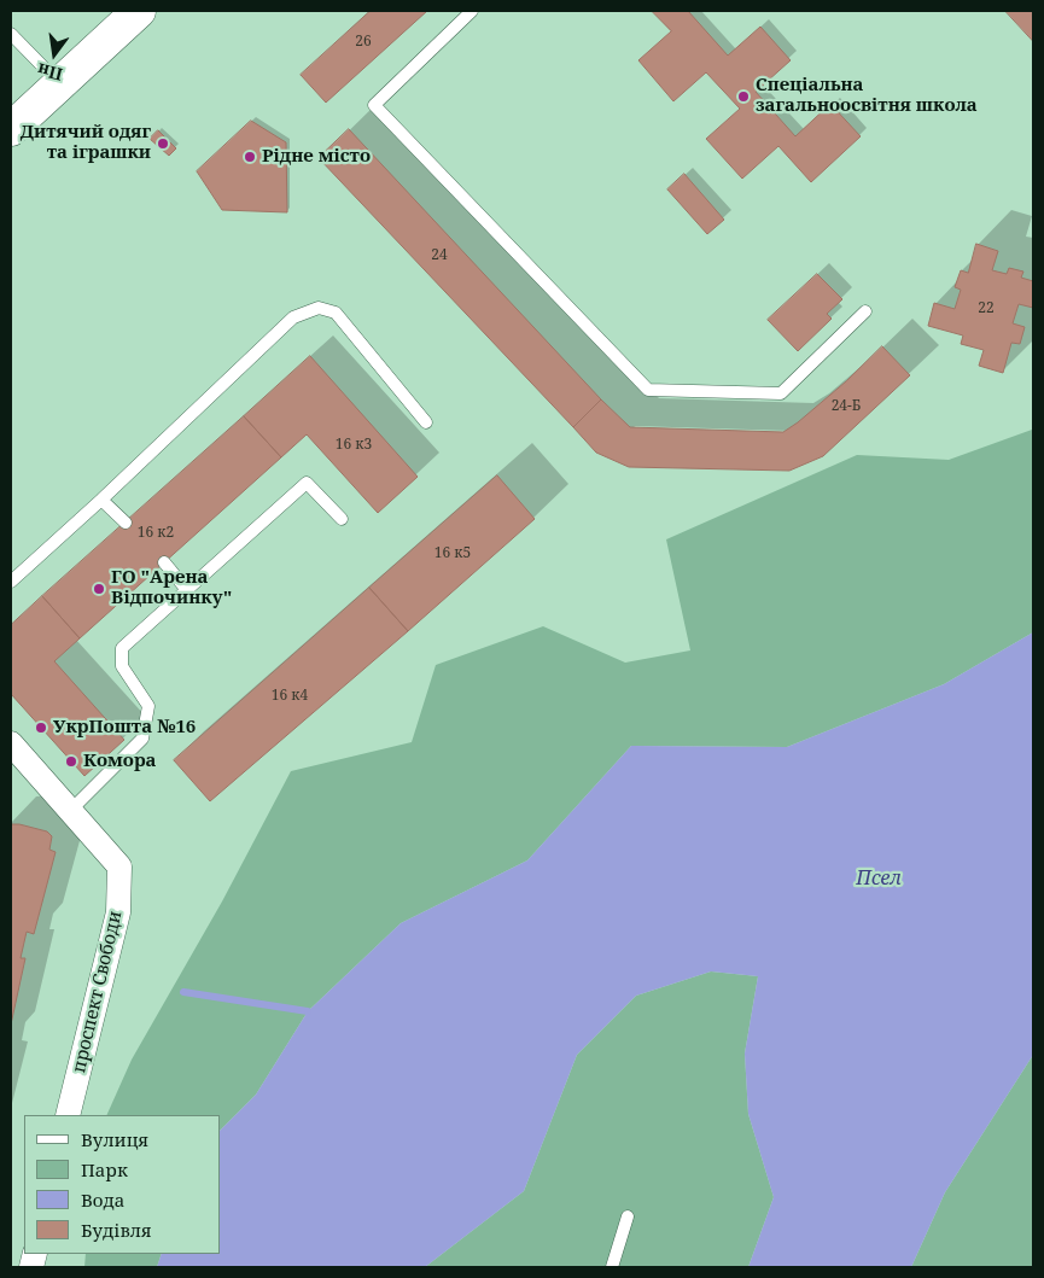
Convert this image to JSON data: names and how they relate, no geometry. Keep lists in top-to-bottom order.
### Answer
{
  "streets": {
    "street": ["проспект Свободи"]
  },
  "water": ["Псел"],
  "places": [
    "Спеціальна загальноосвітня школа",
    "Дитячий одяг та іграшки",
    "Рідне місто",
    "ГО \"Арена Відпочинку\"",
    "УкрПошта №16",
    "Комора"
  ],
  "house_numbers": [
    "26",
    "24",
    "22",
    "24-Б",
    "16 к3",
    "16 к2",
    "16 к5",
    "16 к4"
  ],
  "legend": [
    "Вулиця",
    "Парк",
    "Вода",
    "Будівля"
  ],
  "north": "bottom"
}
